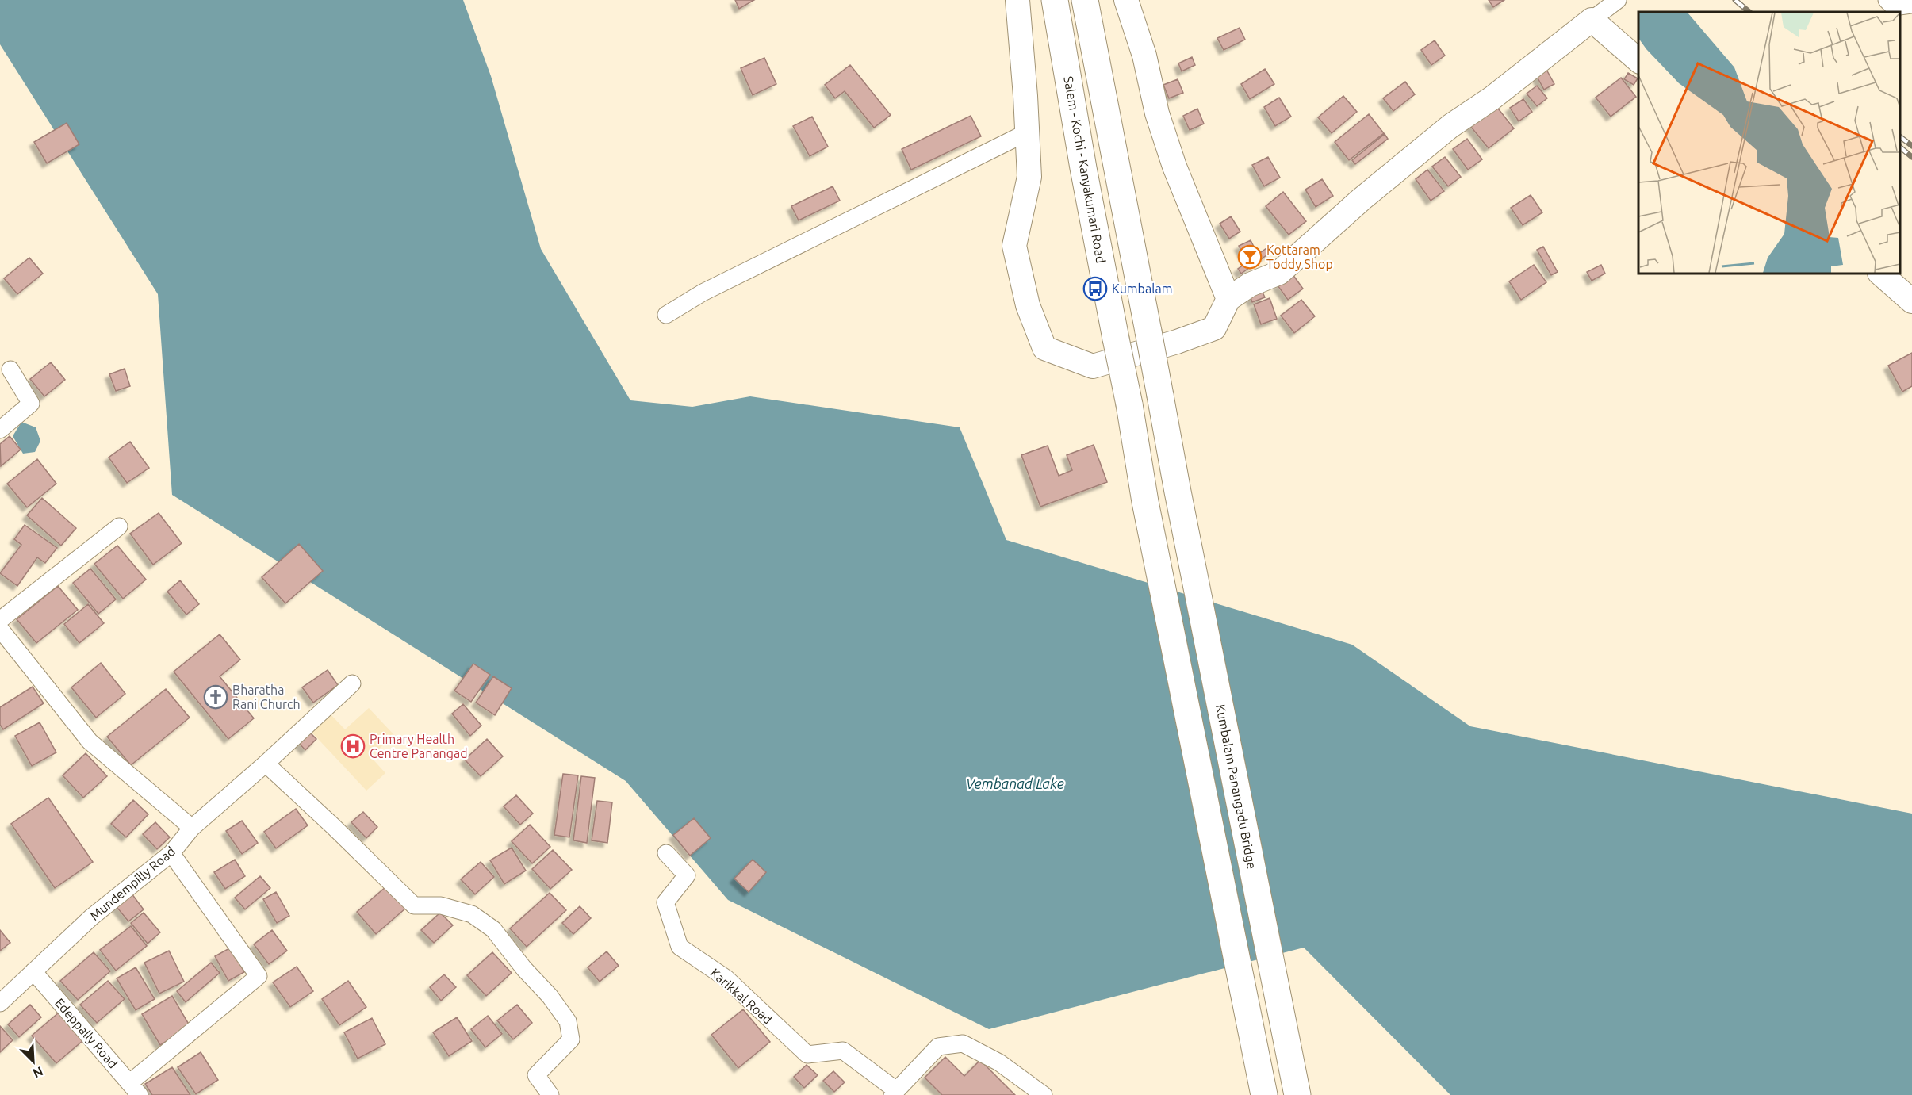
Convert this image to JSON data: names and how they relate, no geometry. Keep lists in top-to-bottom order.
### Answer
{
  "streets": {
    "highway": ["Salem - Kochi - Kanyakumari Road", "Kumbalam Panangadu Bridge"],
    "street": ["Mundempilly Road", "Karikkal Road", "Edeppally Road"]
  },
  "crossings": [
    ["Mundempilly Road", "Edeppally Road"]
  ],
  "water": ["Vembanad Lake"],
  "places": {
    "bar": ["Kottaram Toddy Shop"],
    "bus stop": ["Kumbalam"],
    "church": ["Bharatha Rani Church"],
    "hospital": ["Primary Health Centre Panangad"]
  },
  "north": "bottom right"
}
